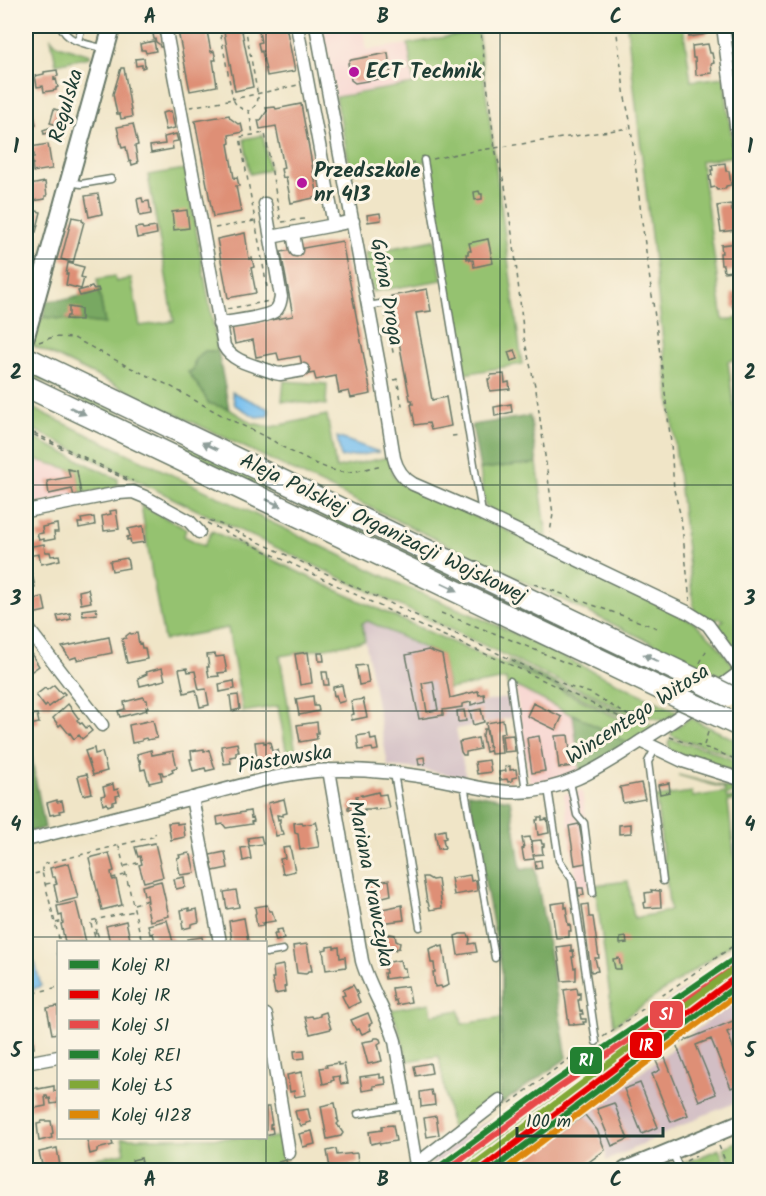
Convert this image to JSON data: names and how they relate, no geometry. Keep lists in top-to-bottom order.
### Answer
{
  "streets": {
    "highway": ["Aleja Polskiej Organizacji Wojskowej"],
    "street": [
      "Regulska",
      "Górna Droga",
      "Wincentego Witosa",
      "Piastowska",
      "Mariana Krawczyka"
    ]
  },
  "crossings": [
    ["Regulska", "Aleja Polskiej Organizacji Wojskowej"],
    ["Wincentego Witosa", "Piastowska"],
    ["Piastowska", "Mariana Krawczyka"]
  ],
  "places": ["ECT Technik", "Przedszkole nr 413"],
  "lines": [
    "rail line R1",
    "rail line S1",
    "rail line ŁS",
    "rail line IR",
    "rail line RE1",
    "rail line 4128"
  ],
  "legend": [
    "Kolej R1",
    "Kolej IR",
    "Kolej S1",
    "Kolej RE1",
    "Kolej ŁS",
    "Kolej 4128"
  ],
  "scale_bar": "100 m",
  "grid": {
    "columns": ["A", "B", "C"],
    "rows": [
      "1",
      "2",
      "3",
      "4",
      "5"
    ]
  }
}
